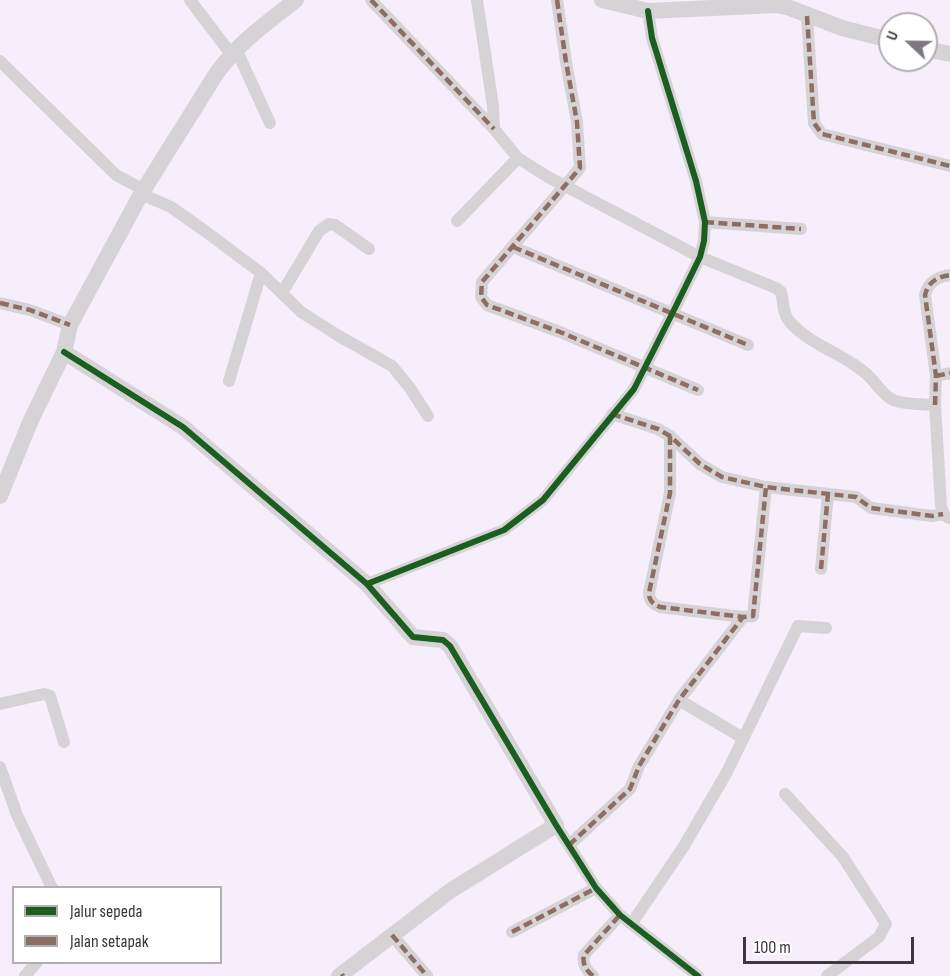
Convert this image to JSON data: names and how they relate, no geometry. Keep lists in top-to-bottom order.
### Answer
{
  "legend": ["Jalur sepeda", "Jalan setapak"],
  "scale_bar": "100 m",
  "north": "left"
}
